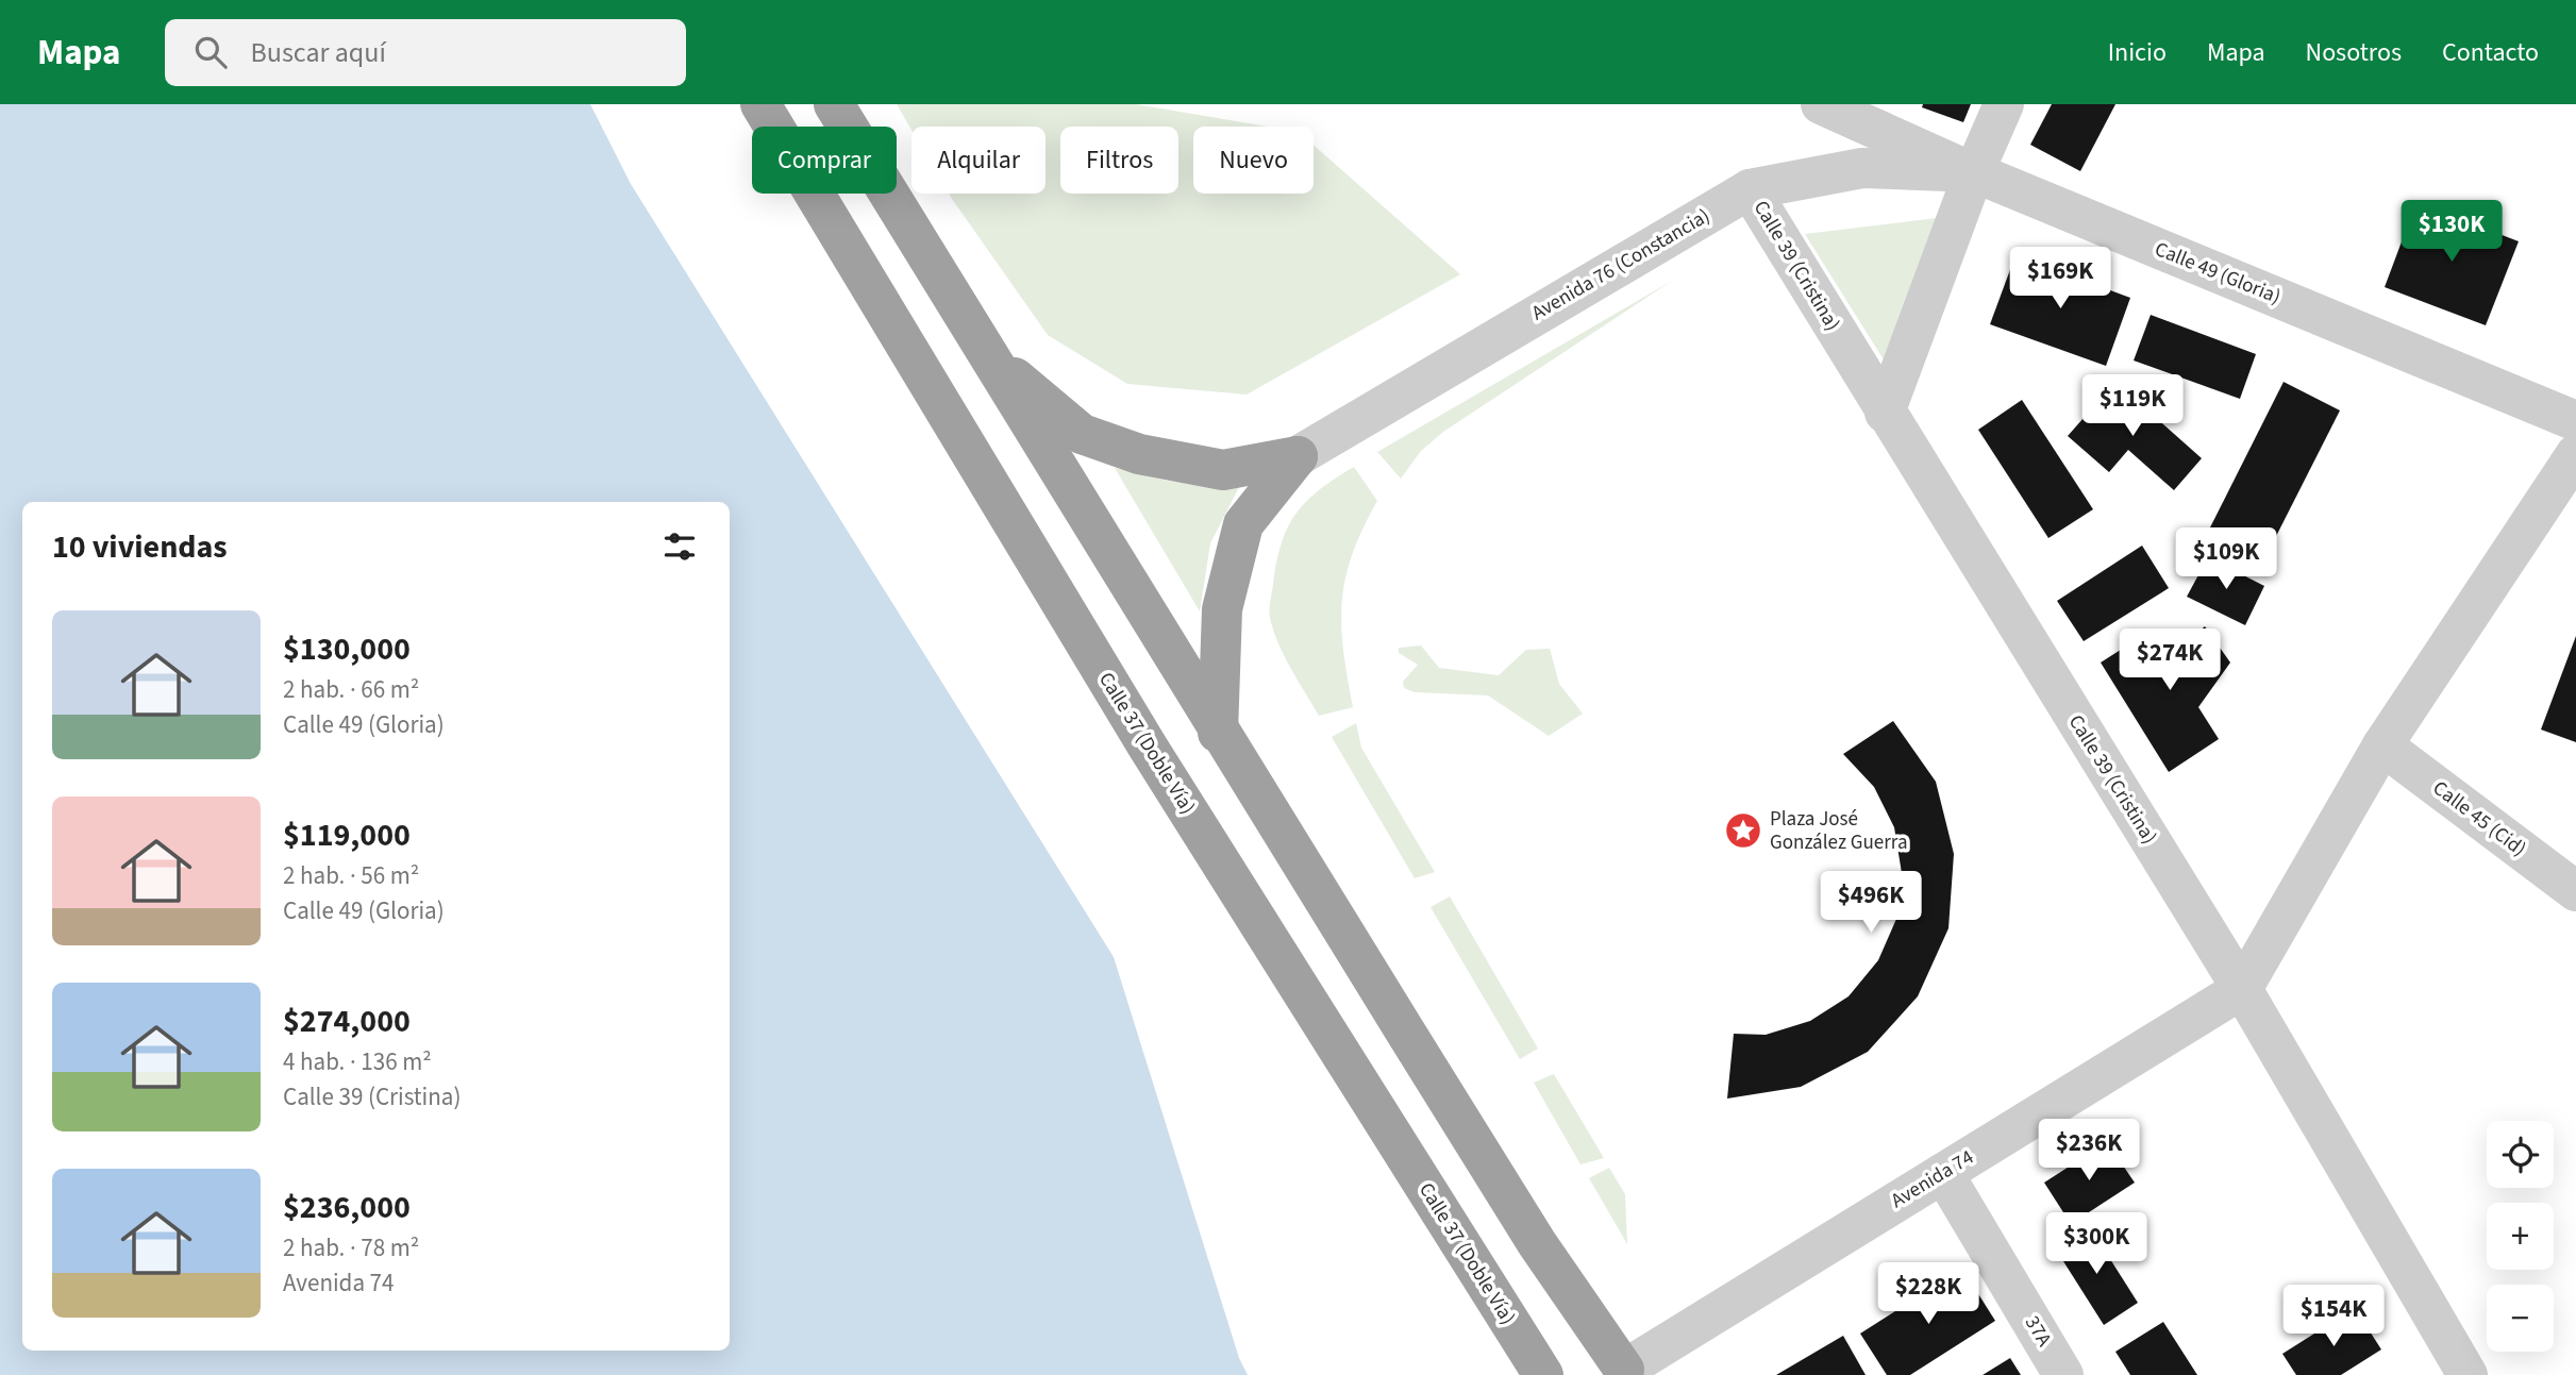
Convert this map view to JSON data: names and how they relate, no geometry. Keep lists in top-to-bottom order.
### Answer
{
  "streets": {
    "highway": ["Calle 37 (Doble Vía)"],
    "street": [
      "Avenida 76 (Constancia)",
      "Calle 39 (Cristina)",
      "Calle 49 (Gloria)",
      "Calle 45 (Cid)",
      "Avenida 74",
      "37A"
    ]
  },
  "crossings": [
    ["Avenida 76 (Constancia)", "Calle 39 (Cristina)"],
    ["Avenida 76 (Constancia)", "Calle 49 (Gloria)"],
    ["Calle 39 (Cristina)", "Avenida 74"],
    ["Avenida 74", "37A"]
  ],
  "places": {
    "place": ["Plaza José González Guerra"]
  },
  "page": {
    "header": "Mapa",
    "search": "Buscar aquí",
    "nav": [
      "Inicio",
      "Mapa",
      "Nosotros",
      "Contacto"
    ],
    "chip": [
      "Comprar",
      "Alquilar",
      "Filtros",
      "Nuevo"
    ],
    "price": [
      "$130K",
      "$169K",
      "$119K",
      "$109K",
      "$274K",
      "$496K",
      "$236K",
      "$300K",
      "$228K",
      "$154K"
    ],
    "heading": "10 viviendas",
    "list": [
      {
        "name": "$130,000",
        "note": "2 hab. · 66 m² · Calle 49 (Gloria)"
      },
      {
        "name": "$119,000",
        "note": "2 hab. · 56 m² · Calle 49 (Gloria)"
      },
      {
        "name": "$274,000",
        "note": "4 hab. · 136 m² · Calle 39 (Cristina)"
      },
      {
        "name": "$236,000",
        "note": "2 hab. · 78 m² · Avenida 74"
      }
    ],
    "map_buttons": ["+", "−"]
  }
}
